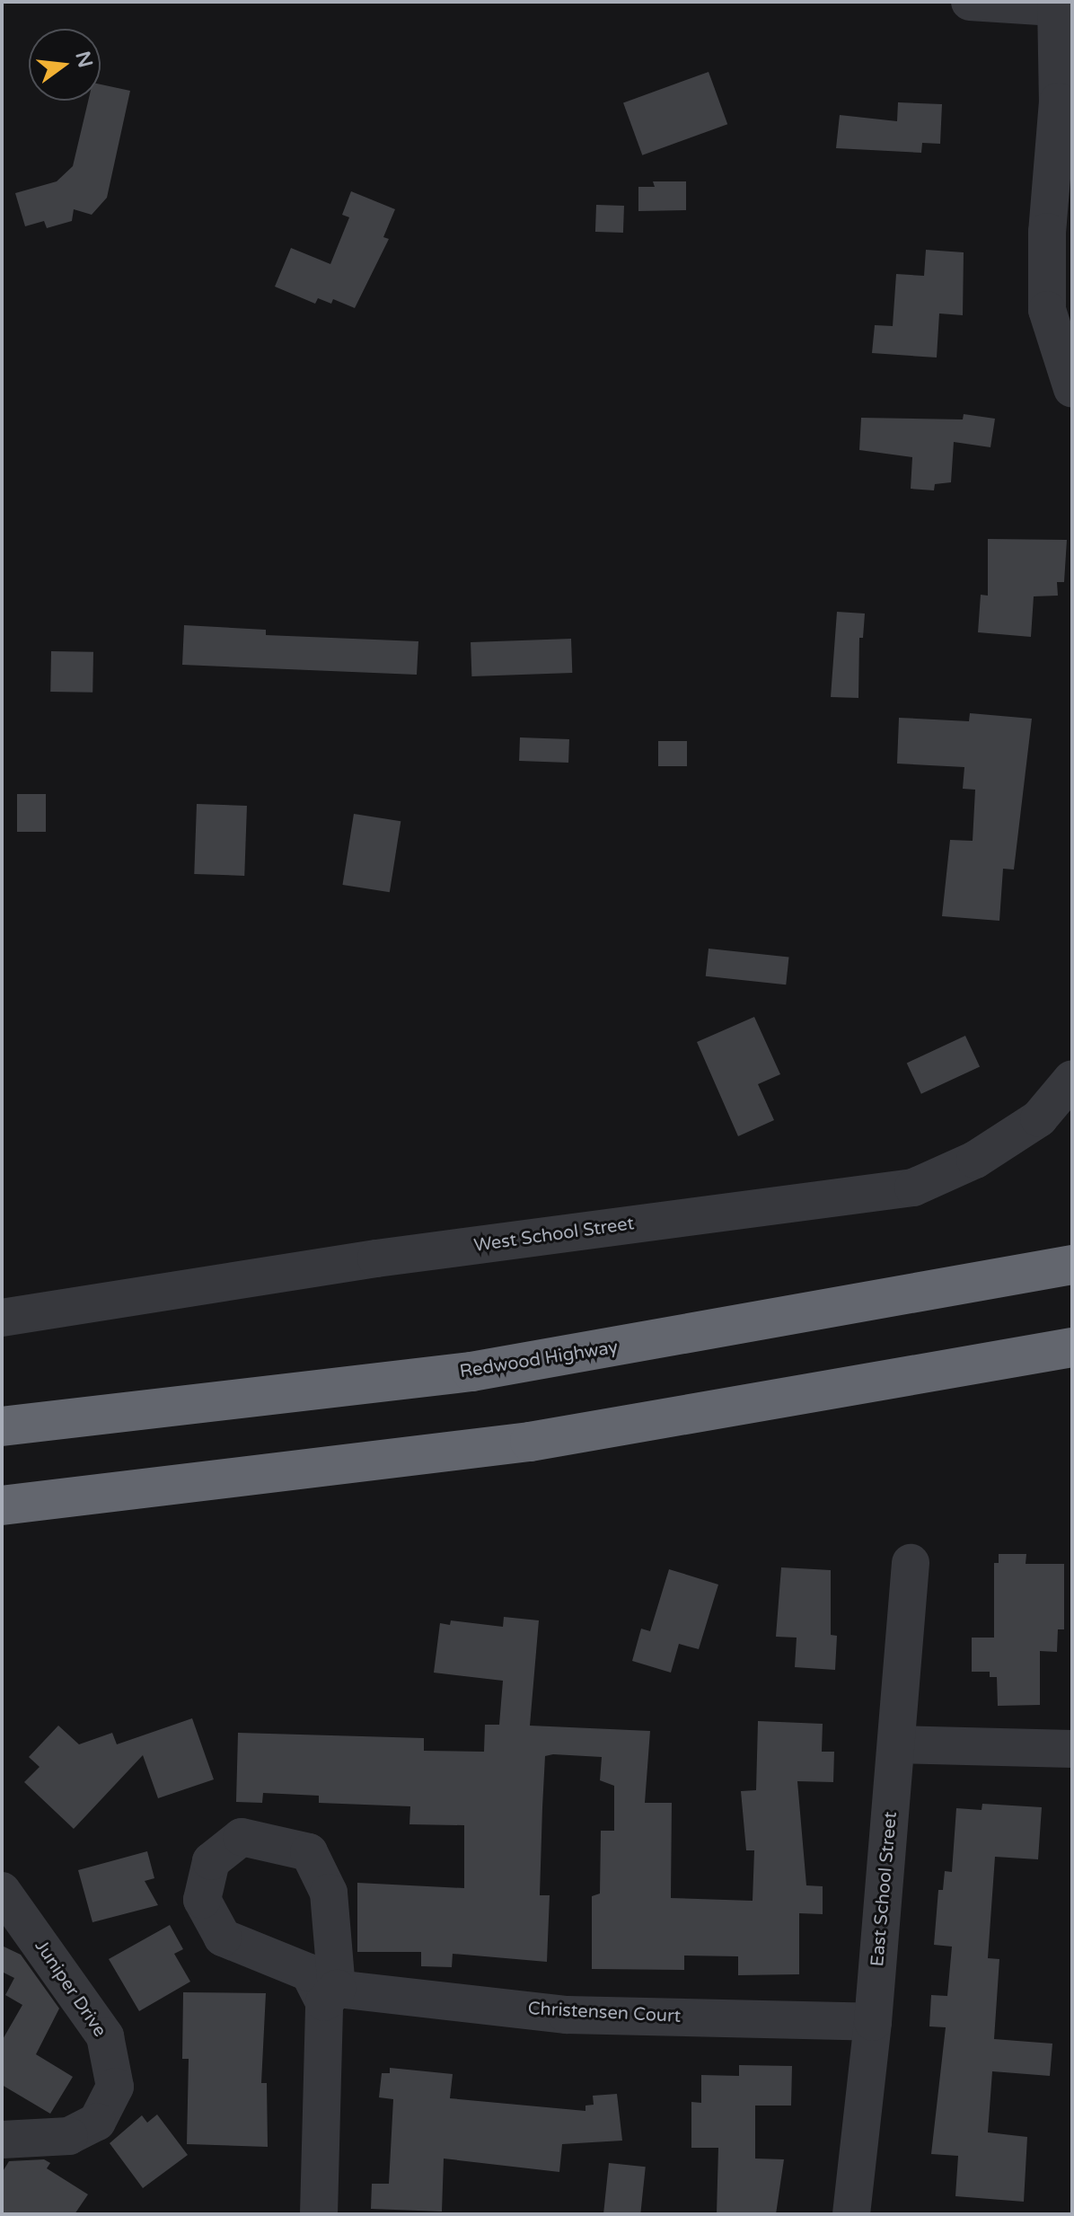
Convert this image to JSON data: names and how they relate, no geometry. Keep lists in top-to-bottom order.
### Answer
{
  "streets": {
    "highway": ["Redwood Highway"],
    "street": [
      "West School Street",
      "East School Street",
      "Juniper Drive",
      "Christensen Court"
    ]
  },
  "crossings": [
    ["East School Street", "Christensen Court"]
  ],
  "north": "right"
}
